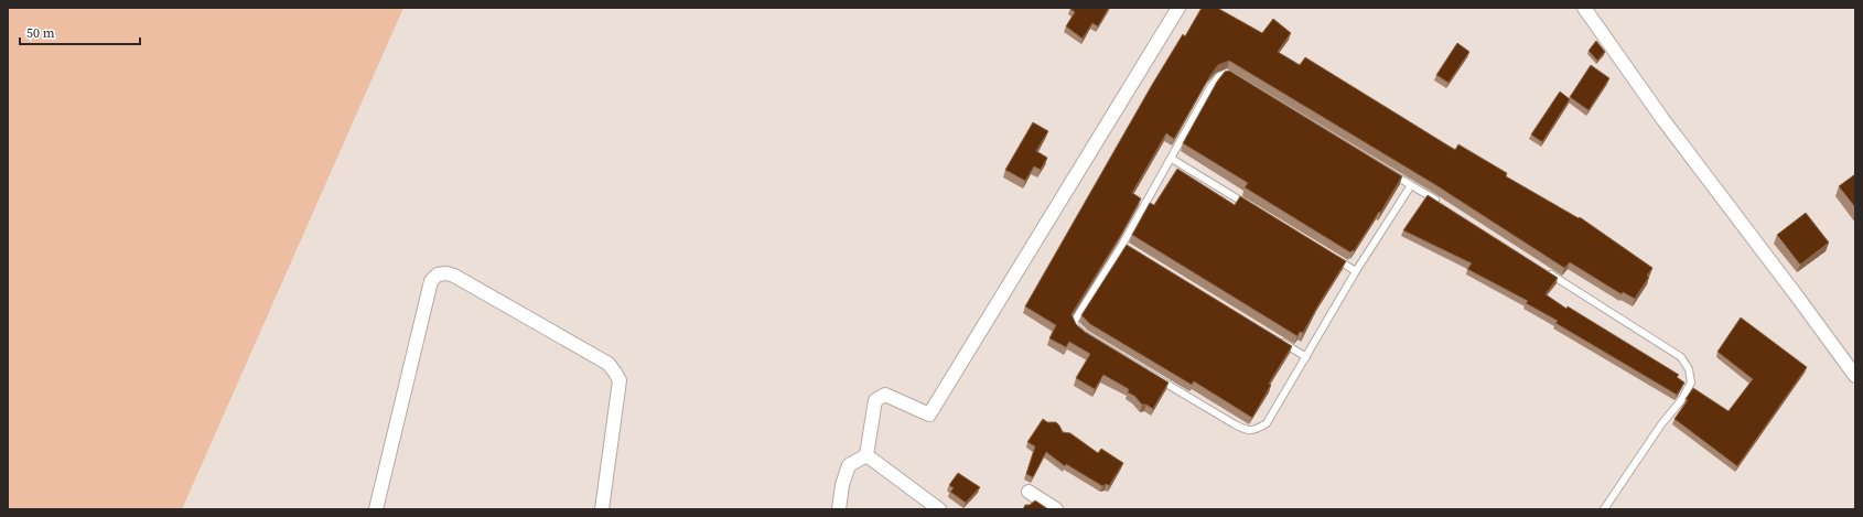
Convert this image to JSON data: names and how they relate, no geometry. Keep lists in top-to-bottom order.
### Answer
{
  "scale_bar": "50 m"
}
